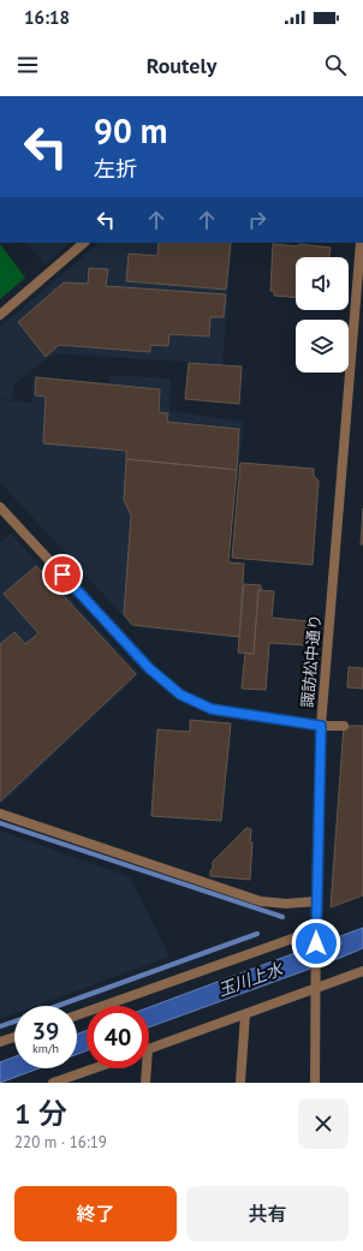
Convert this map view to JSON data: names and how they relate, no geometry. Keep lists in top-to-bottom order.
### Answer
{
  "streets": {
    "street": ["諏訪松中通り"]
  },
  "water": ["玉川上水"],
  "page": {
    "status": "16:18",
    "header": "Routely",
    "turn": ["90 m", "左折"],
    "speed": "39 km/h",
    "limit": "40",
    "heading": ["1 分", "220 m · 16:19"],
    "buttons": ["終了", "共有"]
  }
}
